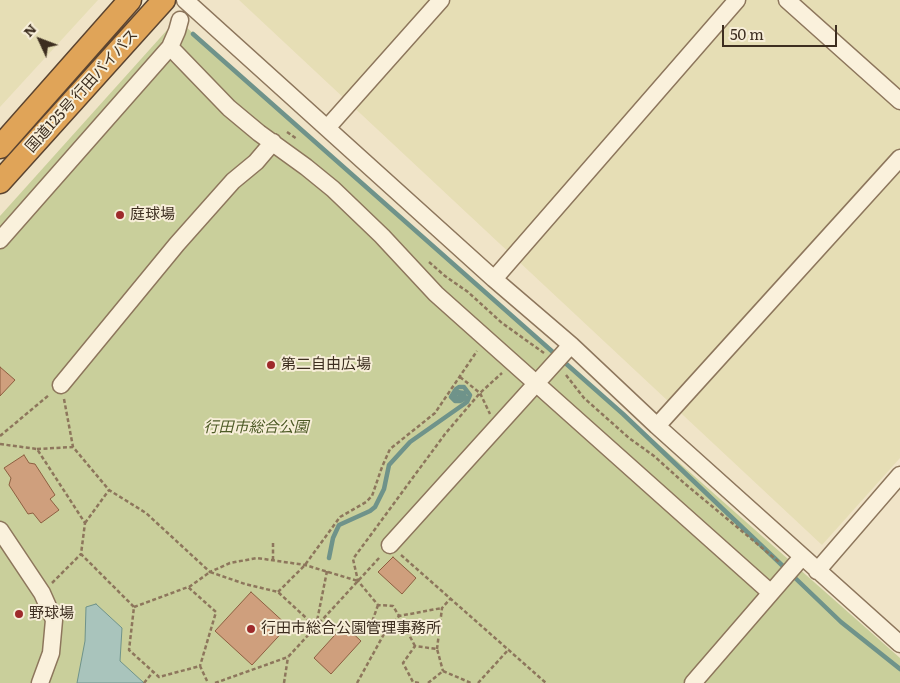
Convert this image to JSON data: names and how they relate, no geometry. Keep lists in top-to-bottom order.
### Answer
{
  "streets": {
    "highway": ["国道125号 行田バイパス"]
  },
  "parks": ["行田市総合公園"],
  "places": [
    "庭球場",
    "第二自由広場",
    "野球場",
    "行田市総合公園管理事務所"
  ],
  "scale_bar": "50 m",
  "north": "top left"
}
